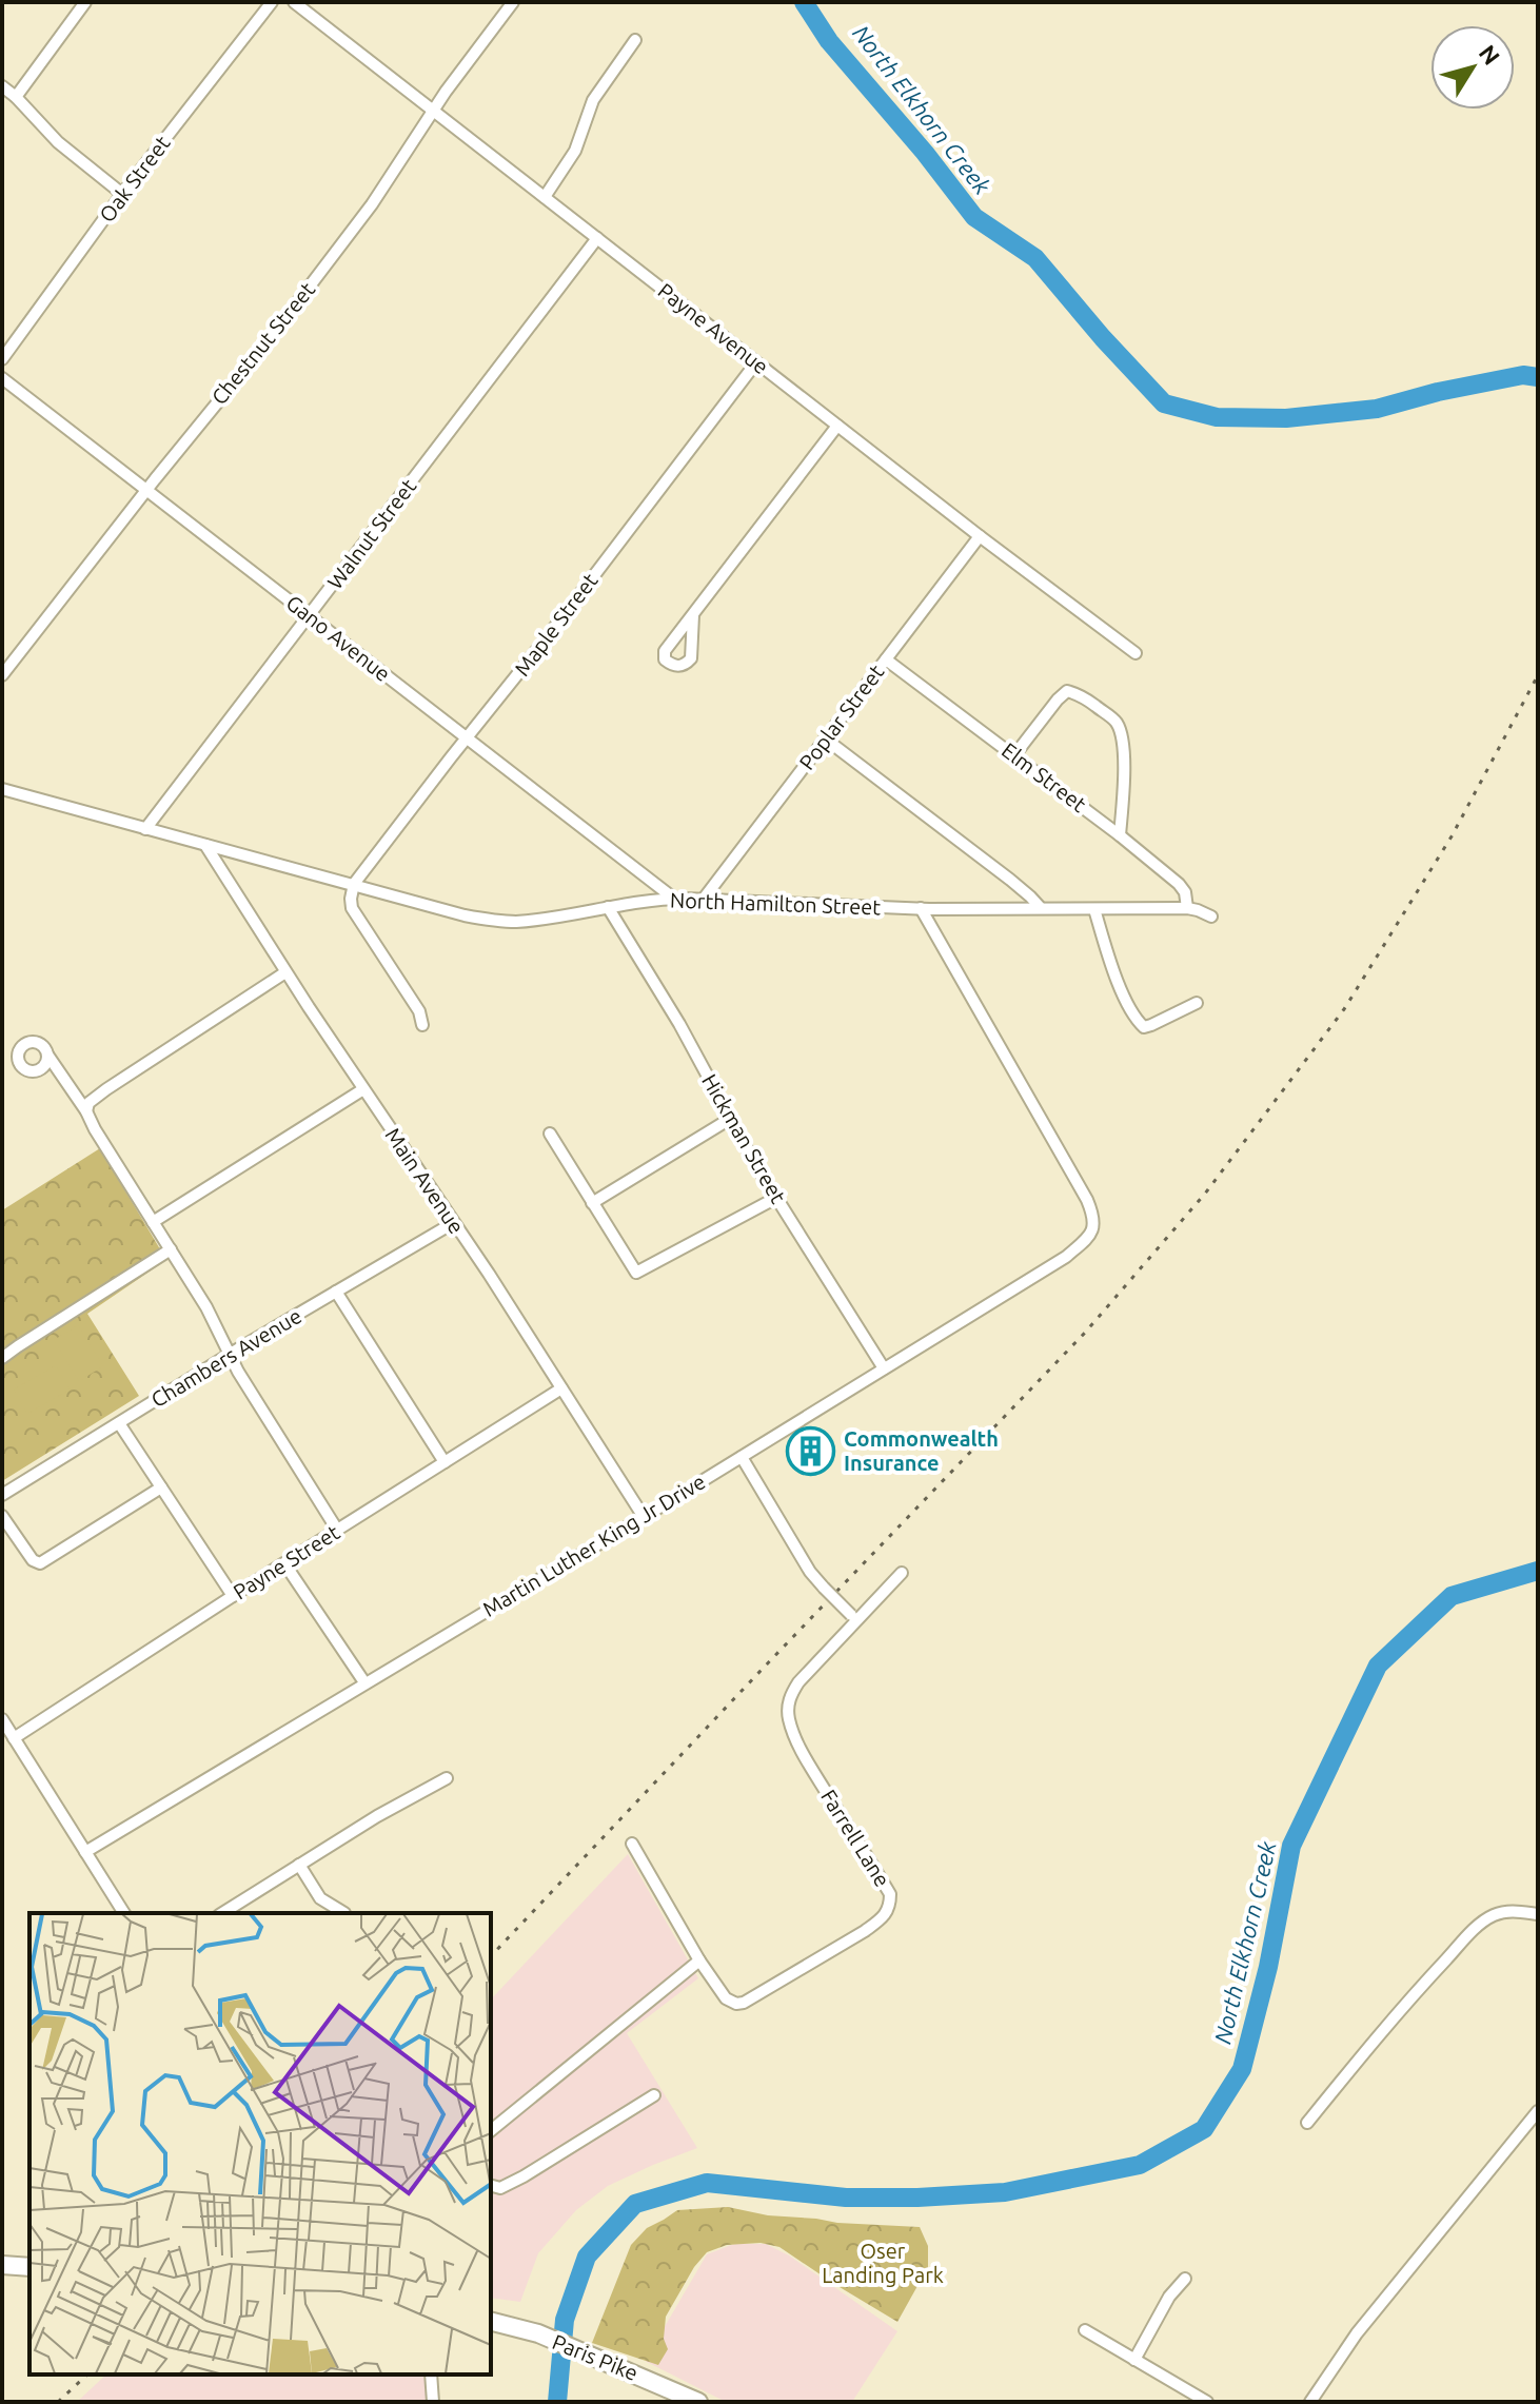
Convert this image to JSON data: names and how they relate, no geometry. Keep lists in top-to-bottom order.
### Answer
{
  "streets": {
    "main road": ["Paris Pike"],
    "street": [
      "Oak Street",
      "Payne Avenue",
      "Chestnut Street",
      "Walnut Street",
      "Maple Street",
      "Gano Avenue",
      "Poplar Street",
      "Elm Street",
      "North Hamilton Street",
      "Hickman Street",
      "Main Avenue",
      "Chambers Avenue",
      "Martin Luther King Jr Drive",
      "Payne Street",
      "Farrell Lane"
    ]
  },
  "crossings": [
    ["Payne Avenue", "Chestnut Street"],
    ["Payne Avenue", "Walnut Street"],
    ["Payne Avenue", "Maple Street"],
    ["Payne Avenue", "Poplar Street"],
    ["Chestnut Street", "Gano Avenue"],
    ["Walnut Street", "Gano Avenue"],
    ["Walnut Street", "North Hamilton Street"],
    ["Maple Street", "Gano Avenue"],
    ["Maple Street", "North Hamilton Street"],
    ["Gano Avenue", "North Hamilton Street"],
    ["Poplar Street", "Elm Street"],
    ["Poplar Street", "North Hamilton Street"],
    ["Elm Street", "North Hamilton Street"],
    ["North Hamilton Street", "Hickman Street"],
    ["North Hamilton Street", "Main Avenue"],
    ["North Hamilton Street", "Martin Luther King Jr Drive"],
    ["Hickman Street", "Martin Luther King Jr Drive"],
    ["Main Avenue", "Chambers Avenue"],
    ["Main Avenue", "Martin Luther King Jr Drive"],
    ["Main Avenue", "Payne Street"]
  ],
  "water": ["North Elkhorn Creek"],
  "parks": ["Oser Landing Park"],
  "places": {
    "building": ["Commonwealth Insurance"]
  },
  "north": "top right"
}
